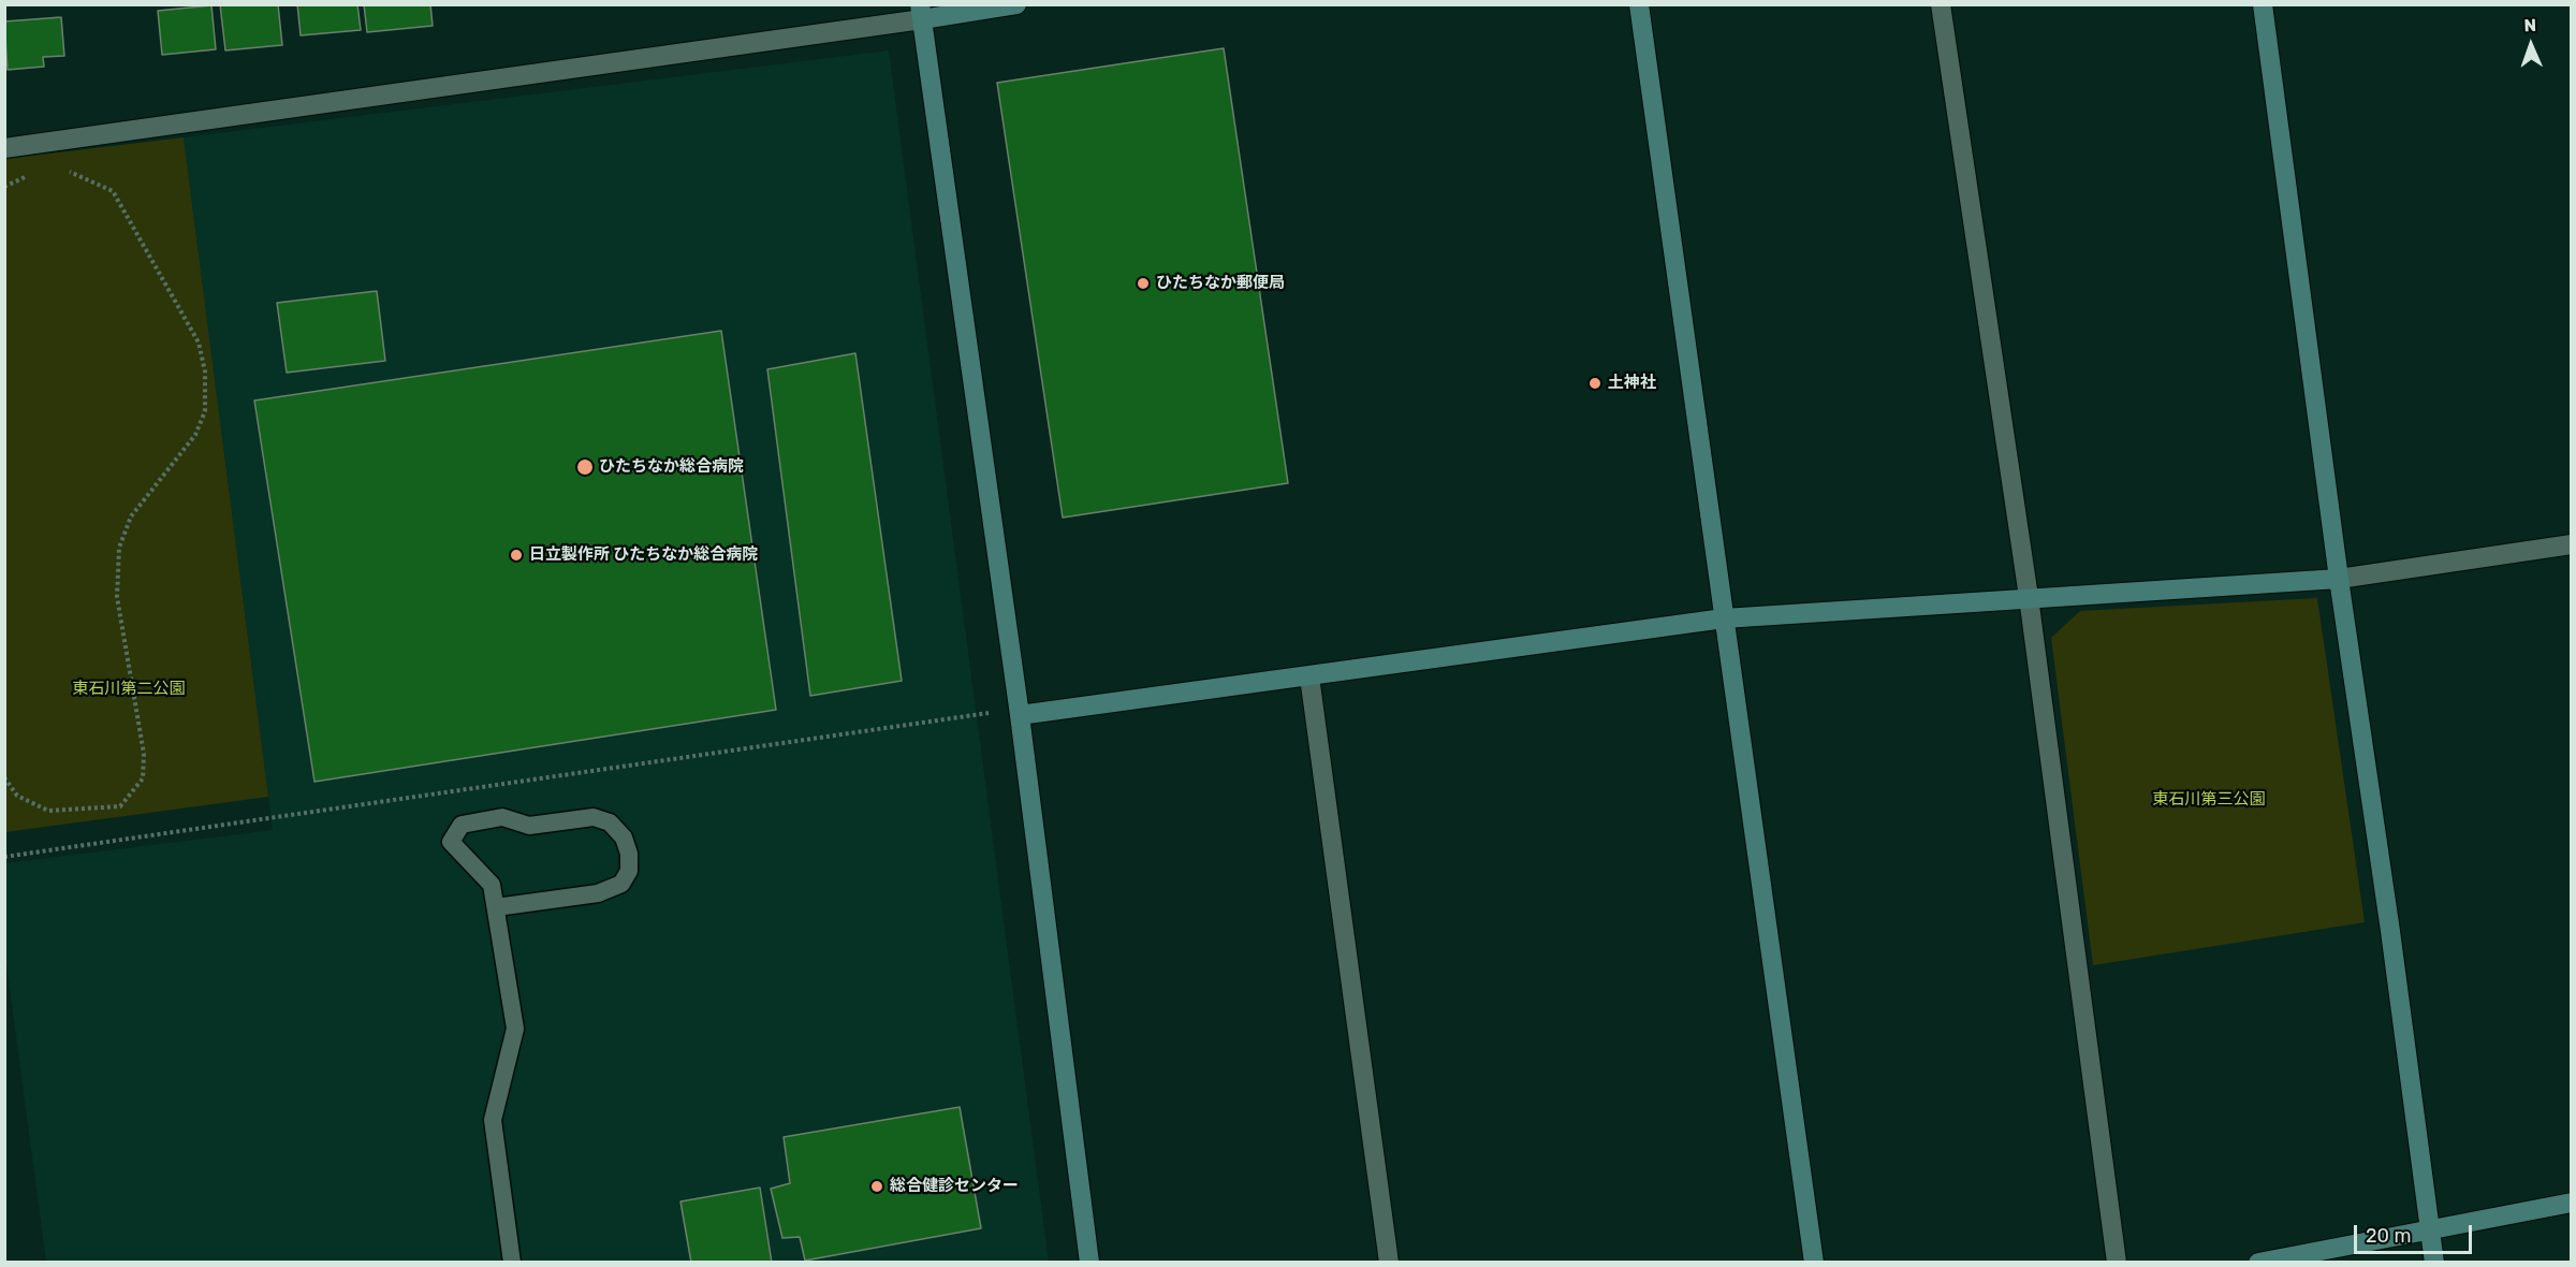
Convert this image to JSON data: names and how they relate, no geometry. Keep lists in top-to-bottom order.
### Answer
{
  "parks": ["東石川第二公園", "東石川第三公園"],
  "places": [
    "ひたちなか郵便局",
    "土神社",
    "ひたちなか総合病院",
    "日立製作所 ひたちなか総合病院",
    "総合健診センター"
  ],
  "scale_bar": "20 m",
  "north": "top"
}
